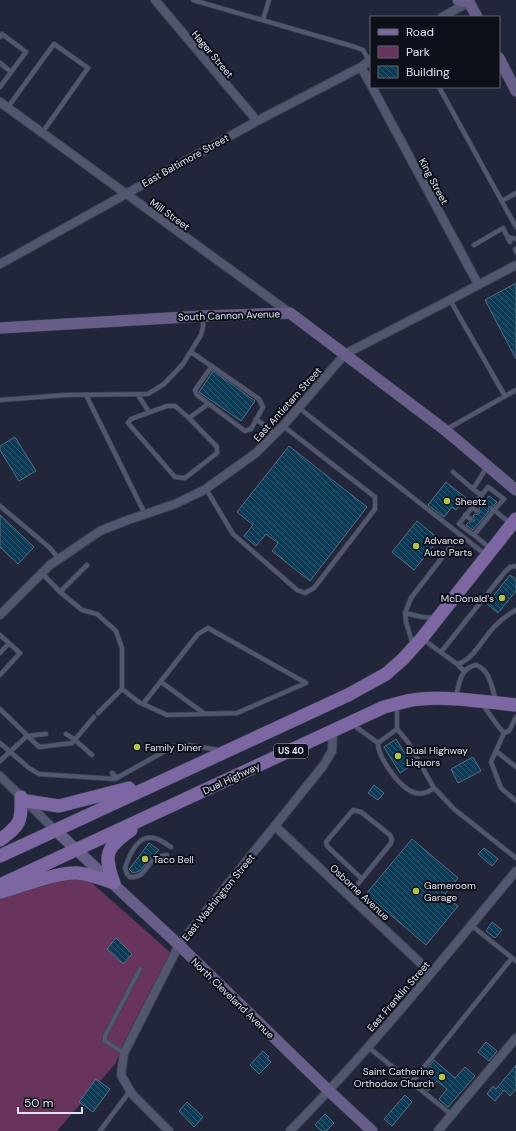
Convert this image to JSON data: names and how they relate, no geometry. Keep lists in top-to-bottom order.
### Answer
{
  "streets": {
    "main road": ["US 40", "Dual Highway"],
    "street": [
      "Hager Street",
      "East Baltimore Street",
      "King Street",
      "Mill Street",
      "South Cannon Avenue",
      "East Antietam Street",
      "Osborne Avenue",
      "East Washington Street",
      "East Franklin Street",
      "North Cleveland Avenue"
    ]
  },
  "crossings": [
    ["Hager Street", "East Baltimore Street"],
    ["East Baltimore Street", "King Street"],
    ["East Baltimore Street", "Mill Street"],
    ["King Street", "East Antietam Street"],
    ["Mill Street", "South Cannon Avenue"],
    ["South Cannon Avenue", "East Antietam Street"],
    ["US 40", "North Cleveland Avenue"],
    ["Dual Highway", "East Washington Street"],
    ["Dual Highway", "North Cleveland Avenue"],
    ["Osborne Avenue", "East Washington Street"],
    ["Osborne Avenue", "East Franklin Street"],
    ["East Washington Street", "North Cleveland Avenue"],
    ["East Franklin Street", "North Cleveland Avenue"]
  ],
  "places": [
    "Sheetz",
    "Advance Auto Parts",
    "McDonald's",
    "Family Diner",
    "Dual Highway Liquors",
    "Taco Bell",
    "Gameroom Garage",
    "Saint Catherine Orthodox Church"
  ],
  "legend": ["Road", "Park", "Building"],
  "scale_bar": "50 m"
}
